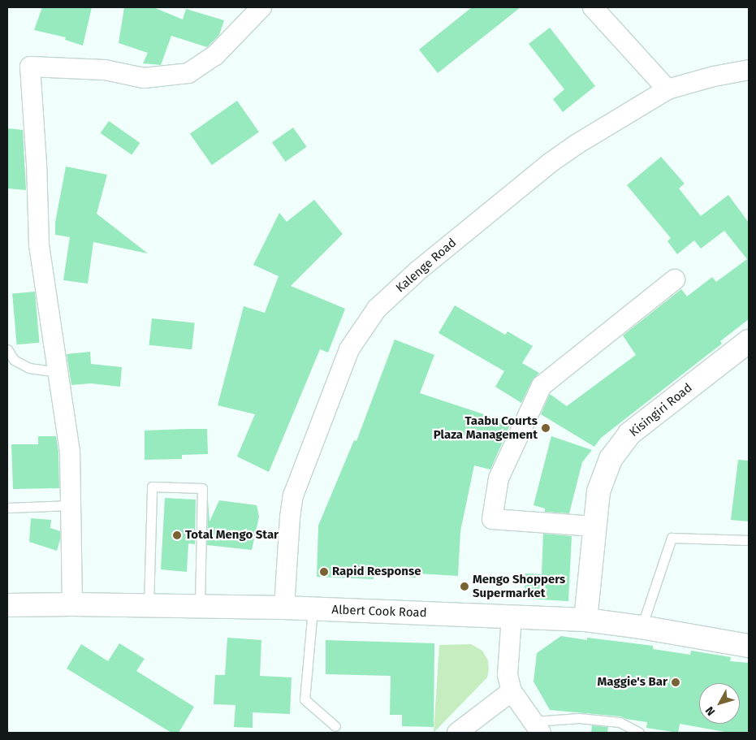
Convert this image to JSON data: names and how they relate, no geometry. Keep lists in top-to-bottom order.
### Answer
{
  "streets": {
    "main road": ["Kisingiri Road", "Albert Cook Road"],
    "street": ["Kalenge Road"]
  },
  "crossings": [
    ["Kalenge Road", "Albert Cook Road"],
    ["Kisingiri Road", "Albert Cook Road"]
  ],
  "places": [
    "Taabu Courts Plaza Management",
    "Total Mengo Star",
    "Rapid Response",
    "Mengo Shoppers Supermarket",
    "Maggie's Bar"
  ],
  "north": "bottom left"
}
